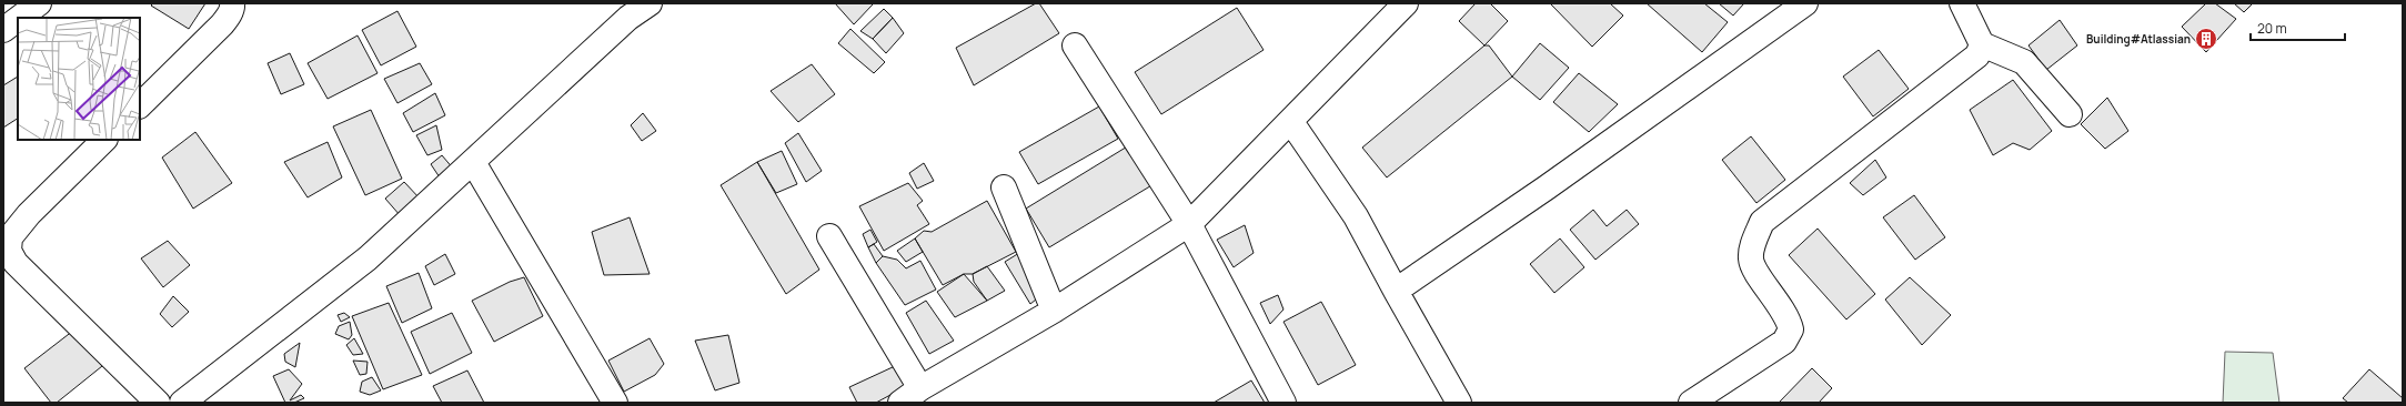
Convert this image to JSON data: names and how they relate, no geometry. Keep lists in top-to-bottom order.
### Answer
{
  "places": {
    "building": ["Building#Atlassian"]
  },
  "scale_bar": "20 m"
}
